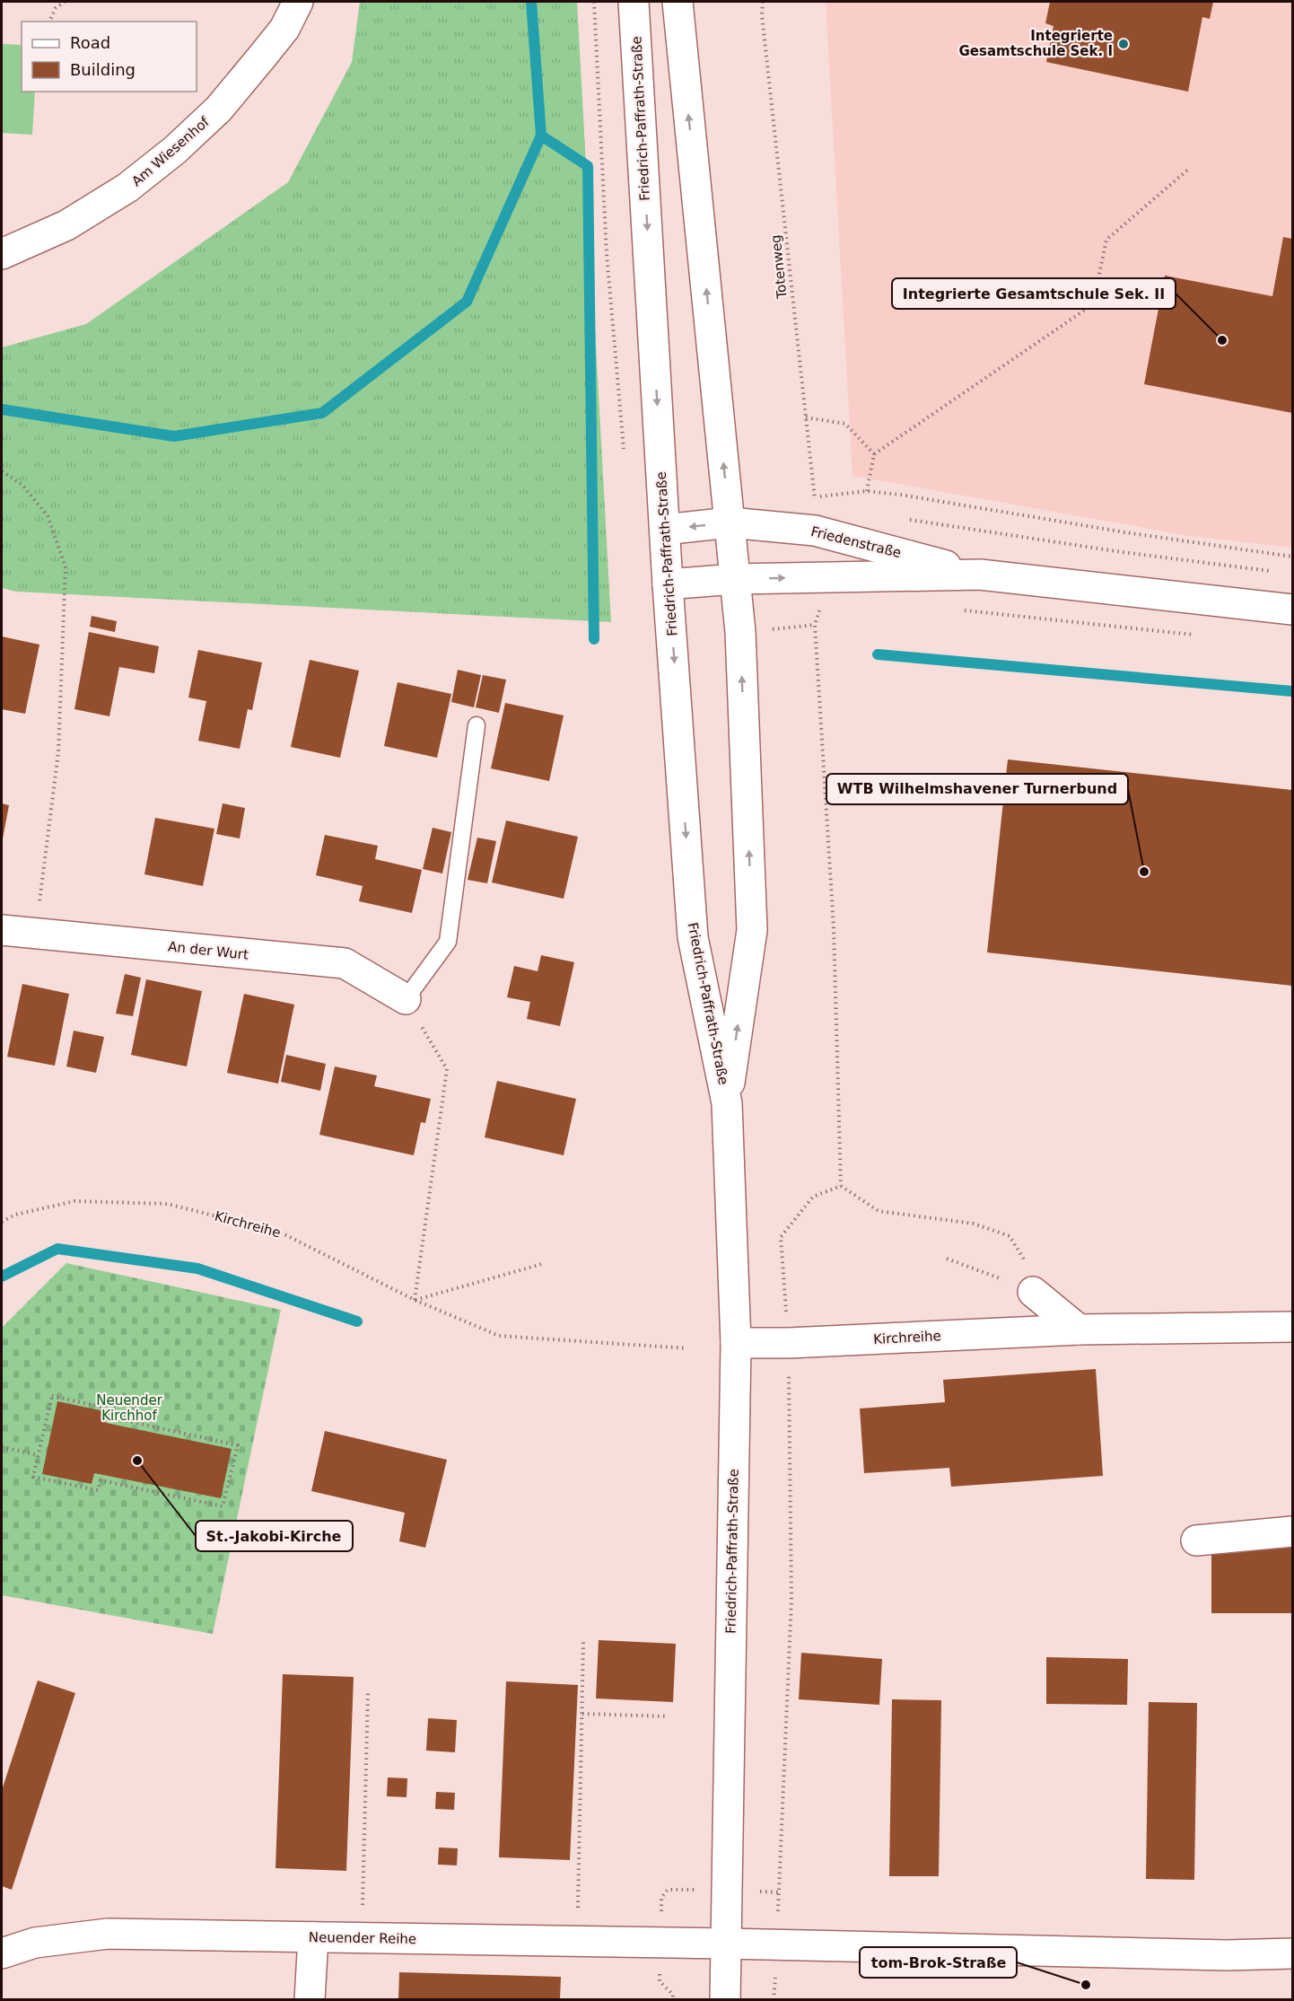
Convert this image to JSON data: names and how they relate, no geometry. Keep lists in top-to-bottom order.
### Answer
{
  "streets": {
    "main road": [
      "Friedrich-Paffrath-Straße",
      "Am Wiesenhof",
      "Friedenstraße",
      "An der Wurt",
      "Kirchreihe",
      "Neuender Reihe"
    ],
    "path": ["Totenweg"]
  },
  "crossings": [
    ["Friedrich-Paffrath-Straße", "Friedenstraße"],
    ["Friedrich-Paffrath-Straße", "Kirchreihe"],
    ["Friedrich-Paffrath-Straße", "Neuender Reihe"],
    ["Totenweg", "Friedenstraße"]
  ],
  "parks": ["Neuender Kirchhof"],
  "places": [
    "Integrierte Gesamtschule Sek. I",
    "Integrierte Gesamtschule Sek. II",
    "WTB Wilhelmshavener Turnerbund",
    "St.-Jakobi-Kirche",
    "tom-Brok-Straße"
  ],
  "legend": ["Road", "Building"]
}
